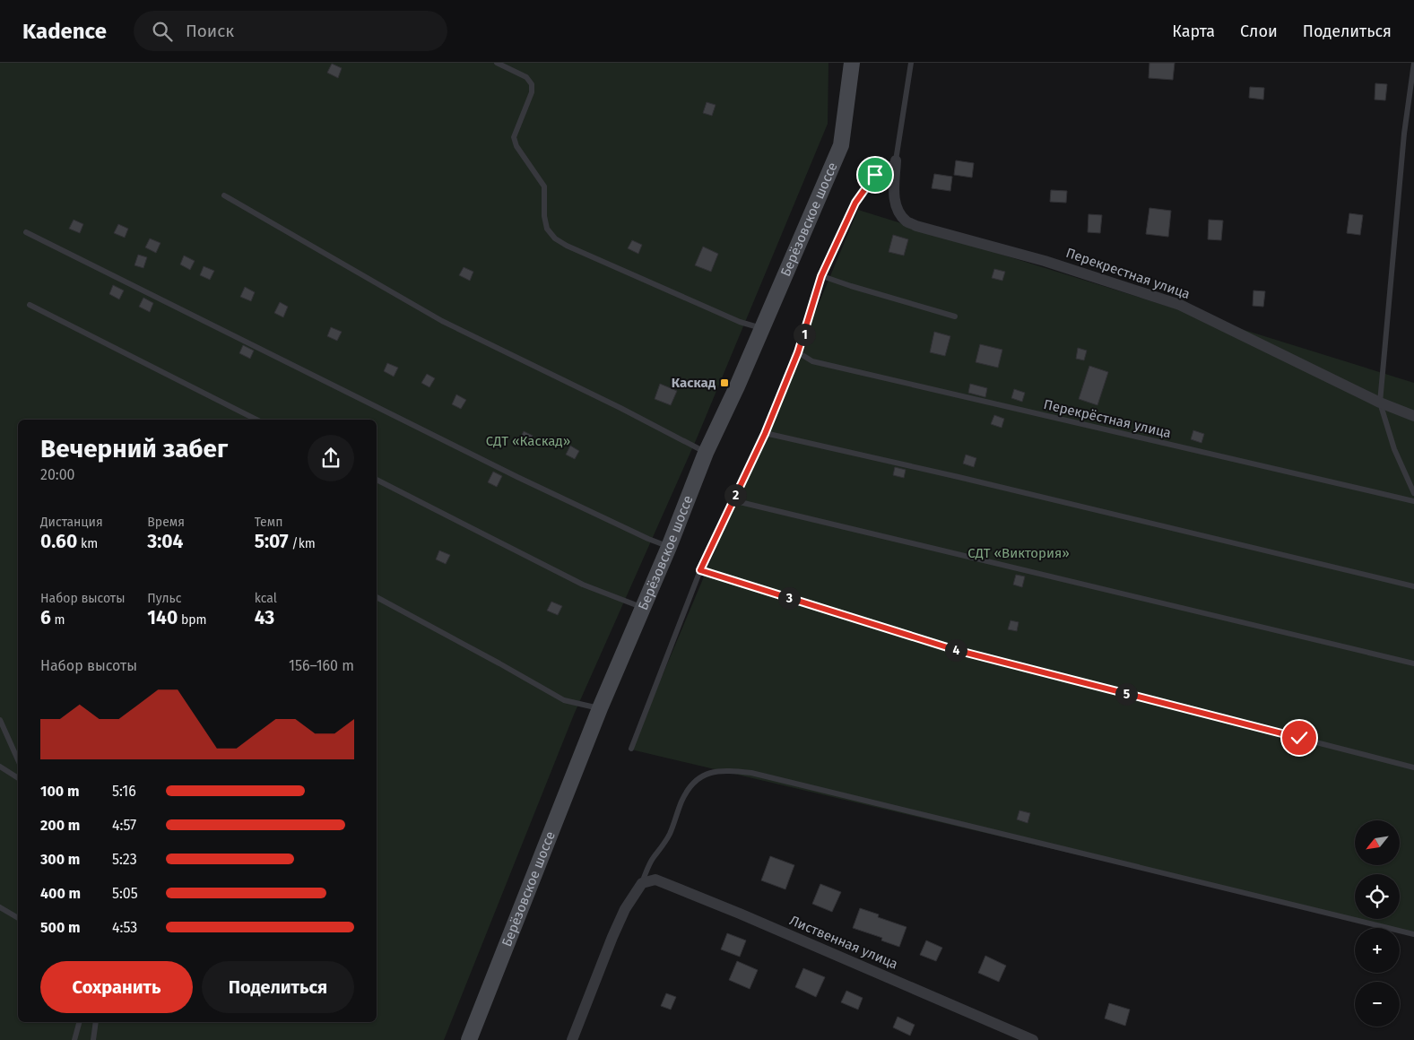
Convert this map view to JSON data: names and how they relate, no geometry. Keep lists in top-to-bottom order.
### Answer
{
  "streets": {
    "street": ["Берёзовское шоссе", "Перекрестная улица", "Лиственная улица"],
    "lane": ["Перекрёстная улица"]
  },
  "parks": ["СДТ «Каскад»", "СДТ «Виктория»"],
  "places": {
    "transit": ["Каскад"]
  },
  "north": "bottom left",
  "page": {
    "header": "Kadence",
    "search": "Поиск",
    "nav": ["Карта", "Слои", "Поделиться"],
    "pins": [
      "1",
      "2",
      "3",
      "4",
      "5"
    ],
    "heading": ["Вечерний забег", "20:00"],
    "stats": [
      ["Дистанция", "0.60 km"],
      ["Время", "3:04"],
      ["Темп", "5:07 /km"],
      ["Набор высоты", "6 m"],
      ["Пульс", "140 bpm"],
      ["kcal", "43"]
    ],
    "chart": ["Набор высоты", "156–160 m"],
    "list": [
      {
        "name": "100 m",
        "note": "5:16"
      },
      {
        "name": "200 m",
        "note": "4:57"
      },
      {
        "name": "300 m",
        "note": "5:23"
      },
      {
        "name": "400 m",
        "note": "5:05"
      },
      {
        "name": "500 m",
        "note": "4:53"
      }
    ],
    "map_buttons": ["+", "−"],
    "buttons": ["Сохранить", "Поделиться"]
  }
}
